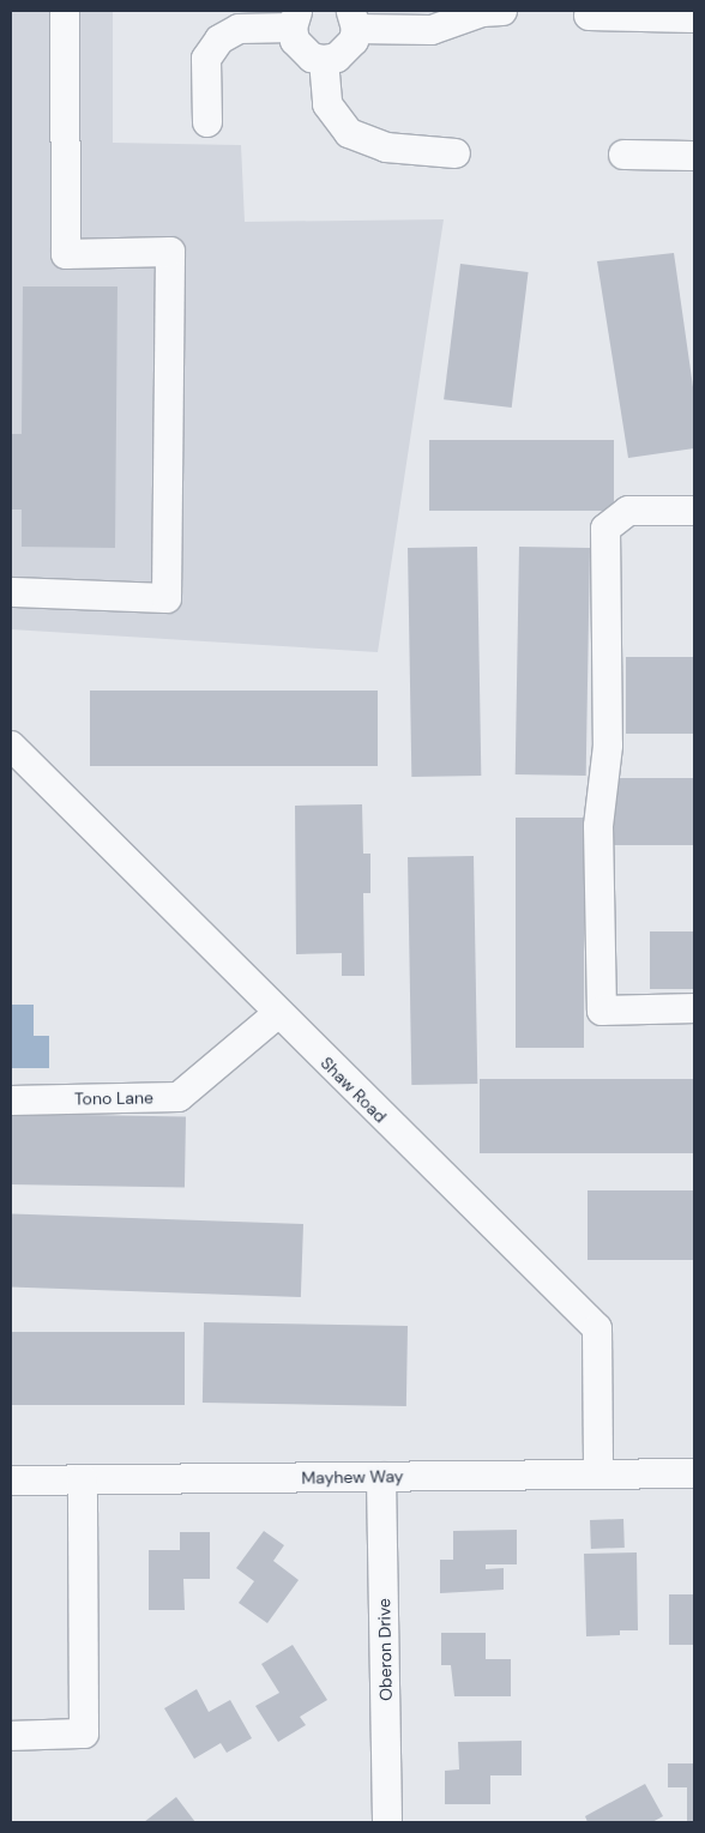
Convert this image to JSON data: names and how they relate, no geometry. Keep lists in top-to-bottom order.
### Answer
{
  "streets": {
    "street": [
      "Shaw Road",
      "Tono Lane",
      "Mayhew Way",
      "Oberon Drive"
    ]
  },
  "crossings": [
    ["Shaw Road", "Tono Lane"],
    ["Shaw Road", "Mayhew Way"],
    ["Mayhew Way", "Oberon Drive"]
  ]
}
